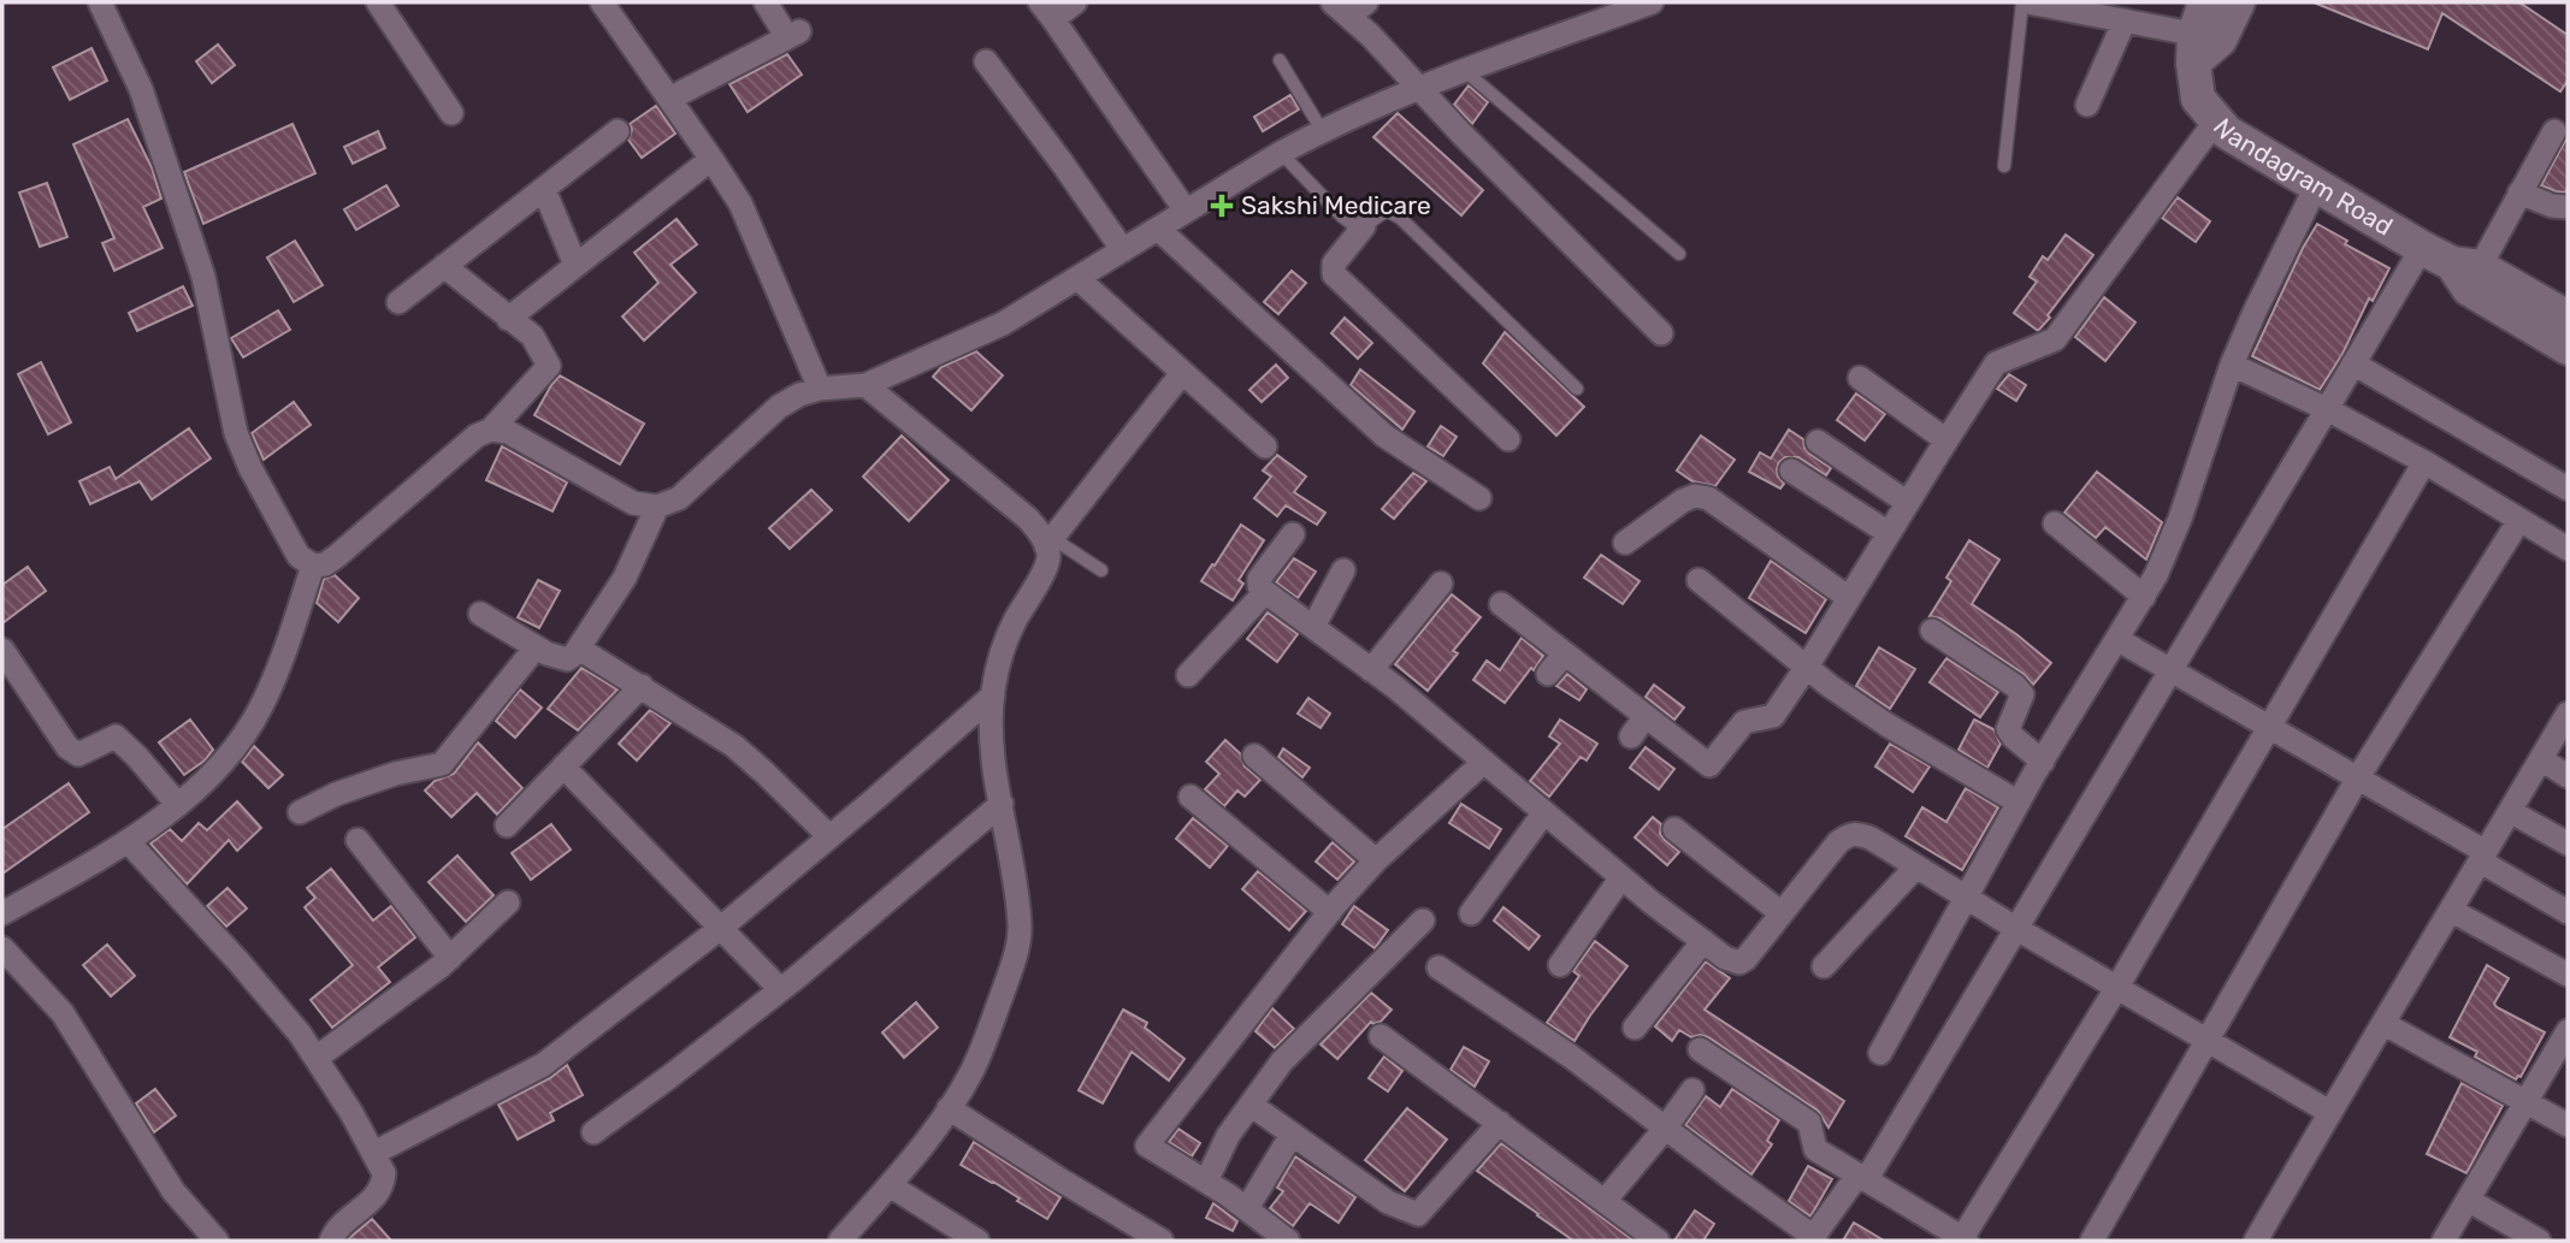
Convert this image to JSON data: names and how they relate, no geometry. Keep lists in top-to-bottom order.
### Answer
{
  "streets": {
    "street": ["Nandagram Road"]
  },
  "places": {
    "health": ["Sakshi Medicare"]
  }
}
